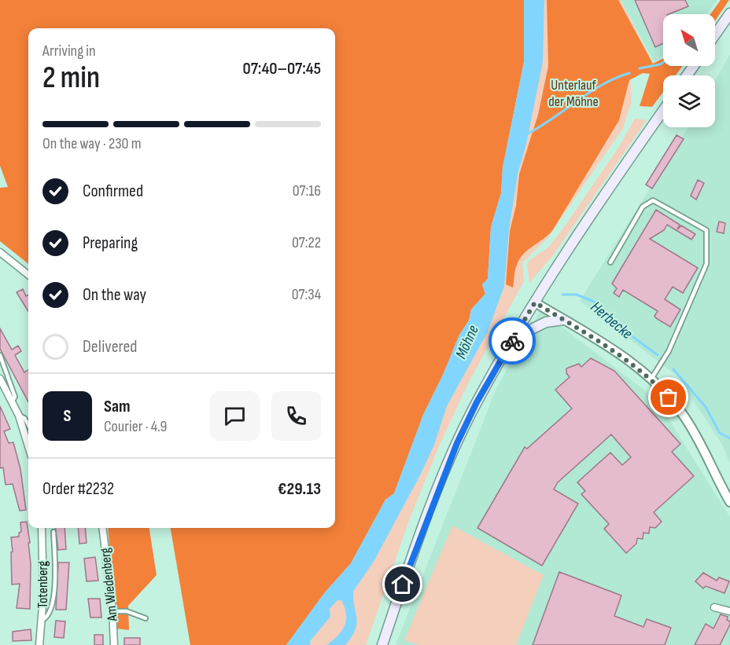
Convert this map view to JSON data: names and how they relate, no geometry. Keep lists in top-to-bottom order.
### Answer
{
  "streets": {
    "street": ["Totenberg", "Am Wiedenberg"]
  },
  "water": ["Herbecke", "Möhne"],
  "parks": ["Unterlauf der Möhne"],
  "north": "top left",
  "page": {
    "heading": ["2 min", "Arriving in", "07:40–07:45"],
    "panel": [
      "Sam",
      "Courier · 4.9",
      "Order #2232",
      "€29.13"
    ],
    "bar": "On the way · 230 m",
    "list": [
      ["Confirmed", "07:16"],
      ["Preparing", "07:22"],
      ["On the way", "07:34"],
      "Delivered"
    ],
    "round": "S"
  }
}
